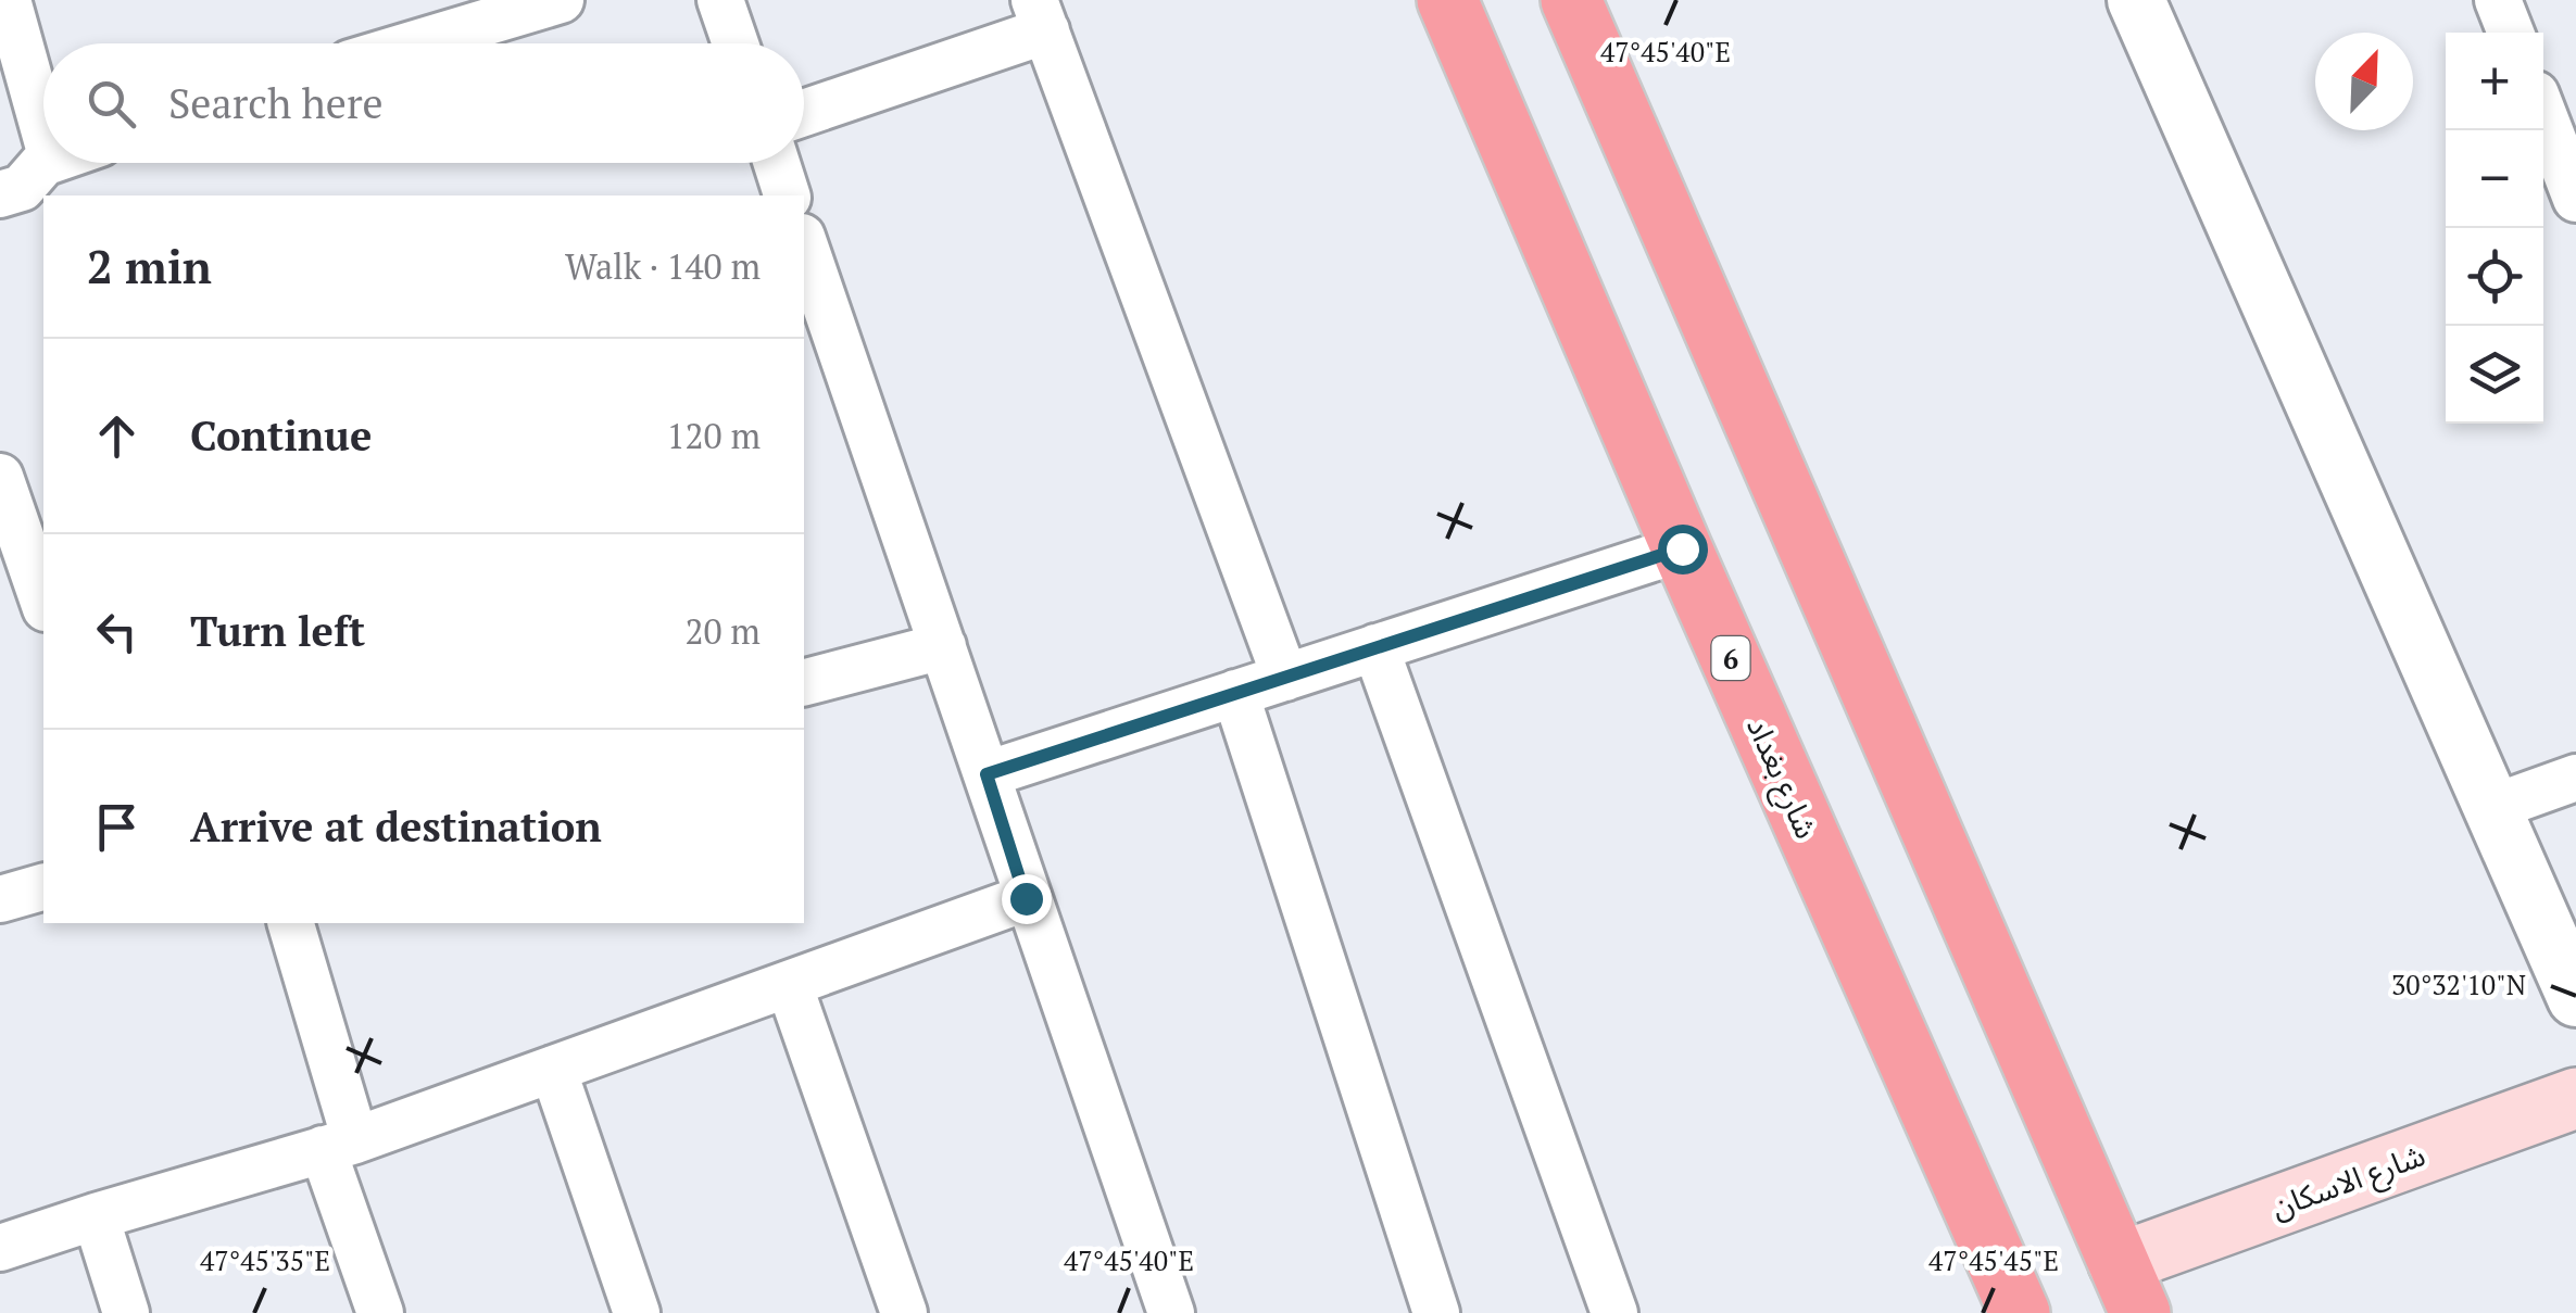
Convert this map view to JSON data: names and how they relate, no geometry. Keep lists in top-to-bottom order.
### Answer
{
  "streets": {
    "highway": ["6", "شارع بغداد"],
    "main road": ["شارع الاسكان"]
  },
  "north": "top right",
  "page": {
    "map_buttons": ["+", "−"],
    "search": "Search here",
    "heading": ["2 min", "Walk · 140 m"],
    "list": [
      ["Continue", "120 m"],
      ["Turn left", "20 m"],
      "Arrive at destination"
    ]
  },
  "coordinates": [
    "47°45'40\"E",
    "30°32'10\"N",
    "47°45'35\"E",
    "47°45'45\"E"
  ]
}
